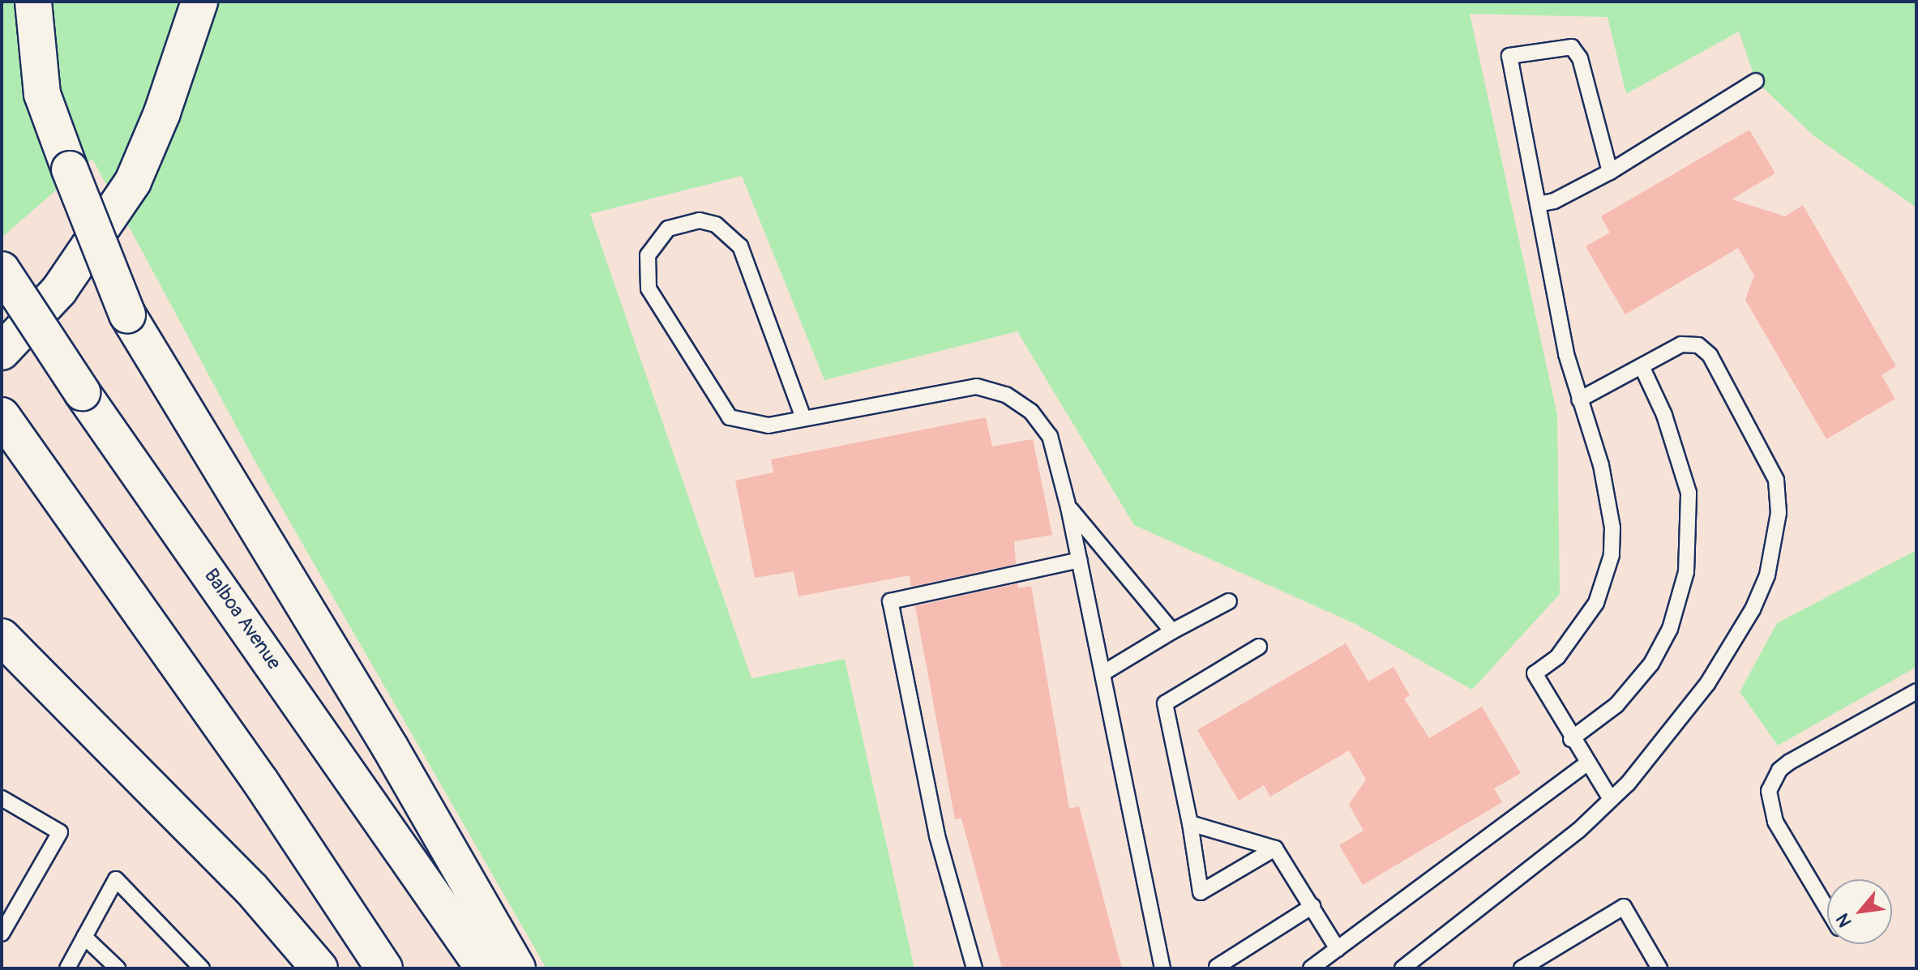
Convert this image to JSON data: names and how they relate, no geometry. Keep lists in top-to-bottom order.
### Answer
{
  "streets": {
    "main road": ["Balboa Avenue"]
  },
  "north": "bottom left"
}
